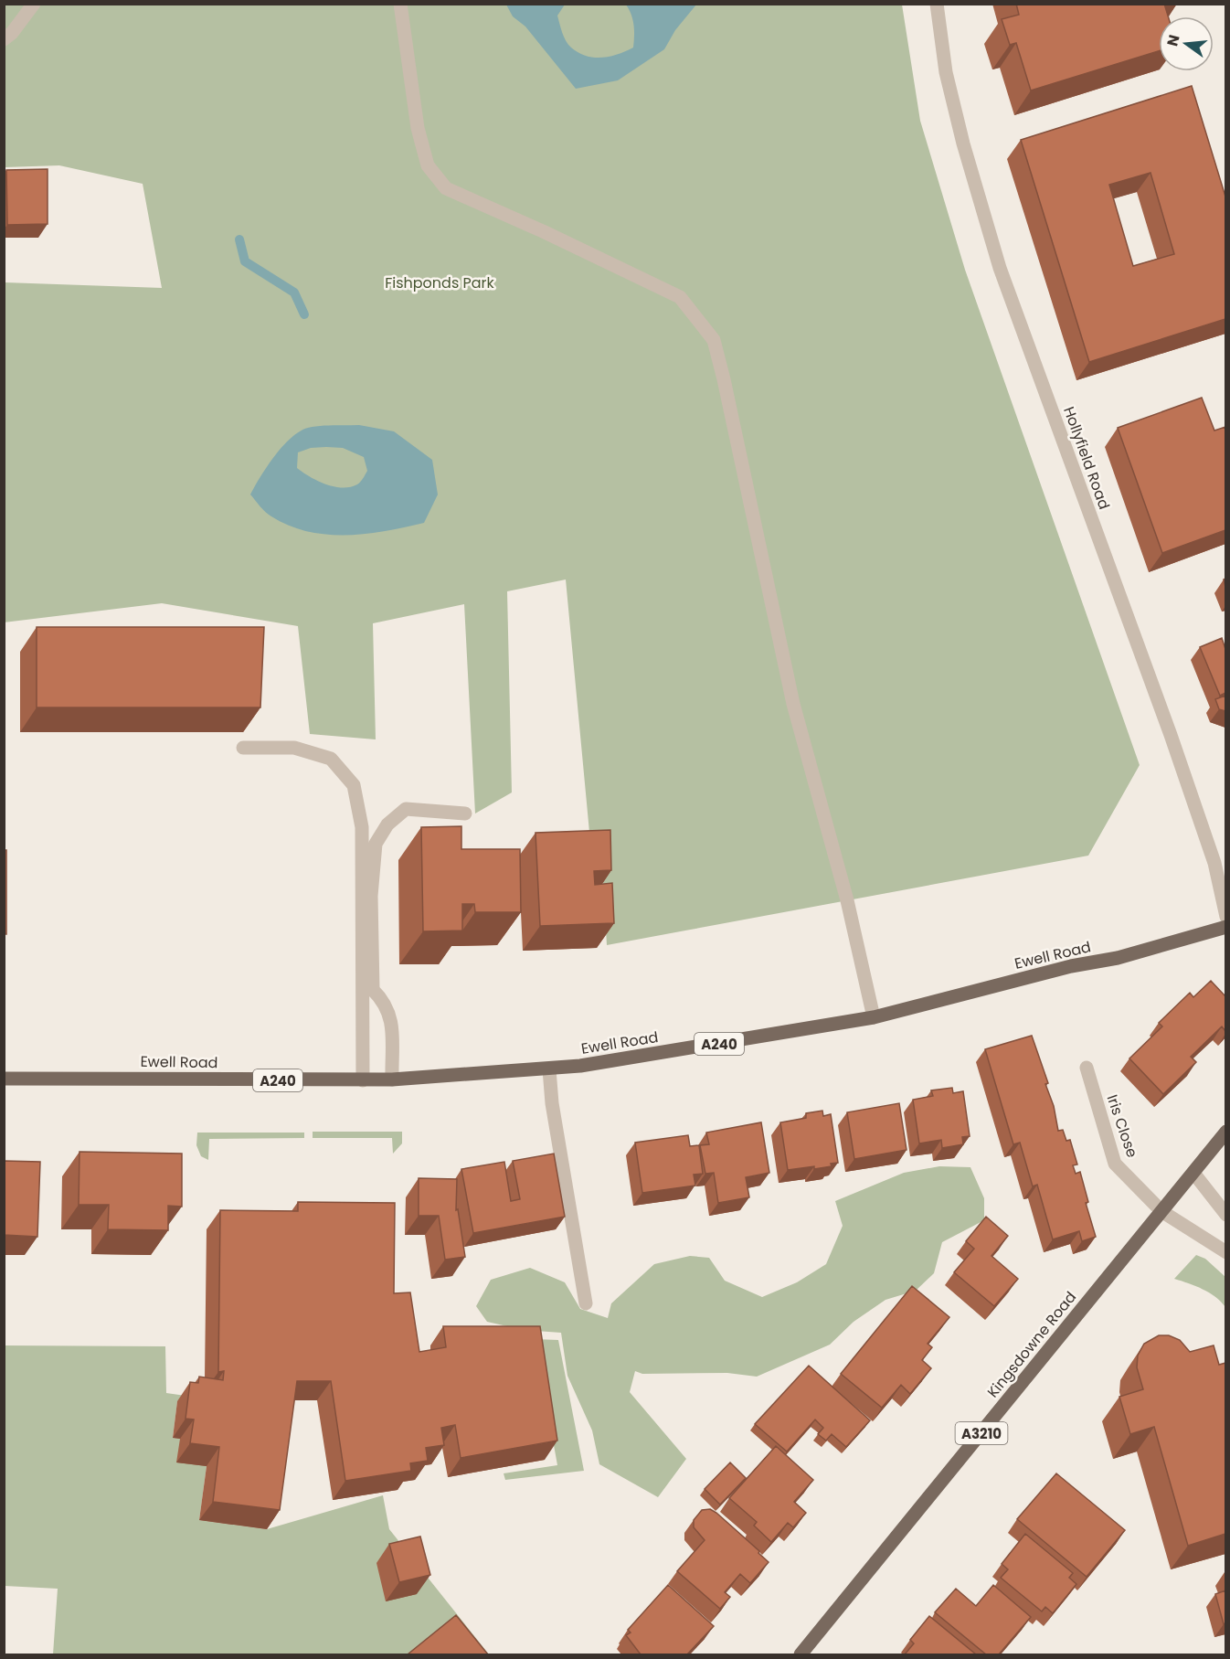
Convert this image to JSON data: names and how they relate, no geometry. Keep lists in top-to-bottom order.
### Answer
{
  "streets": {
    "main road": [
      "Ewell Road",
      "A240",
      "Kingsdowne Road",
      "A3210"
    ],
    "street": ["Hollyfield Road", "Iris Close"]
  },
  "crossings": [
    ["Iris Close", "Kingsdowne Road"]
  ],
  "parks": ["Fishponds Park"],
  "north": "left"
}
